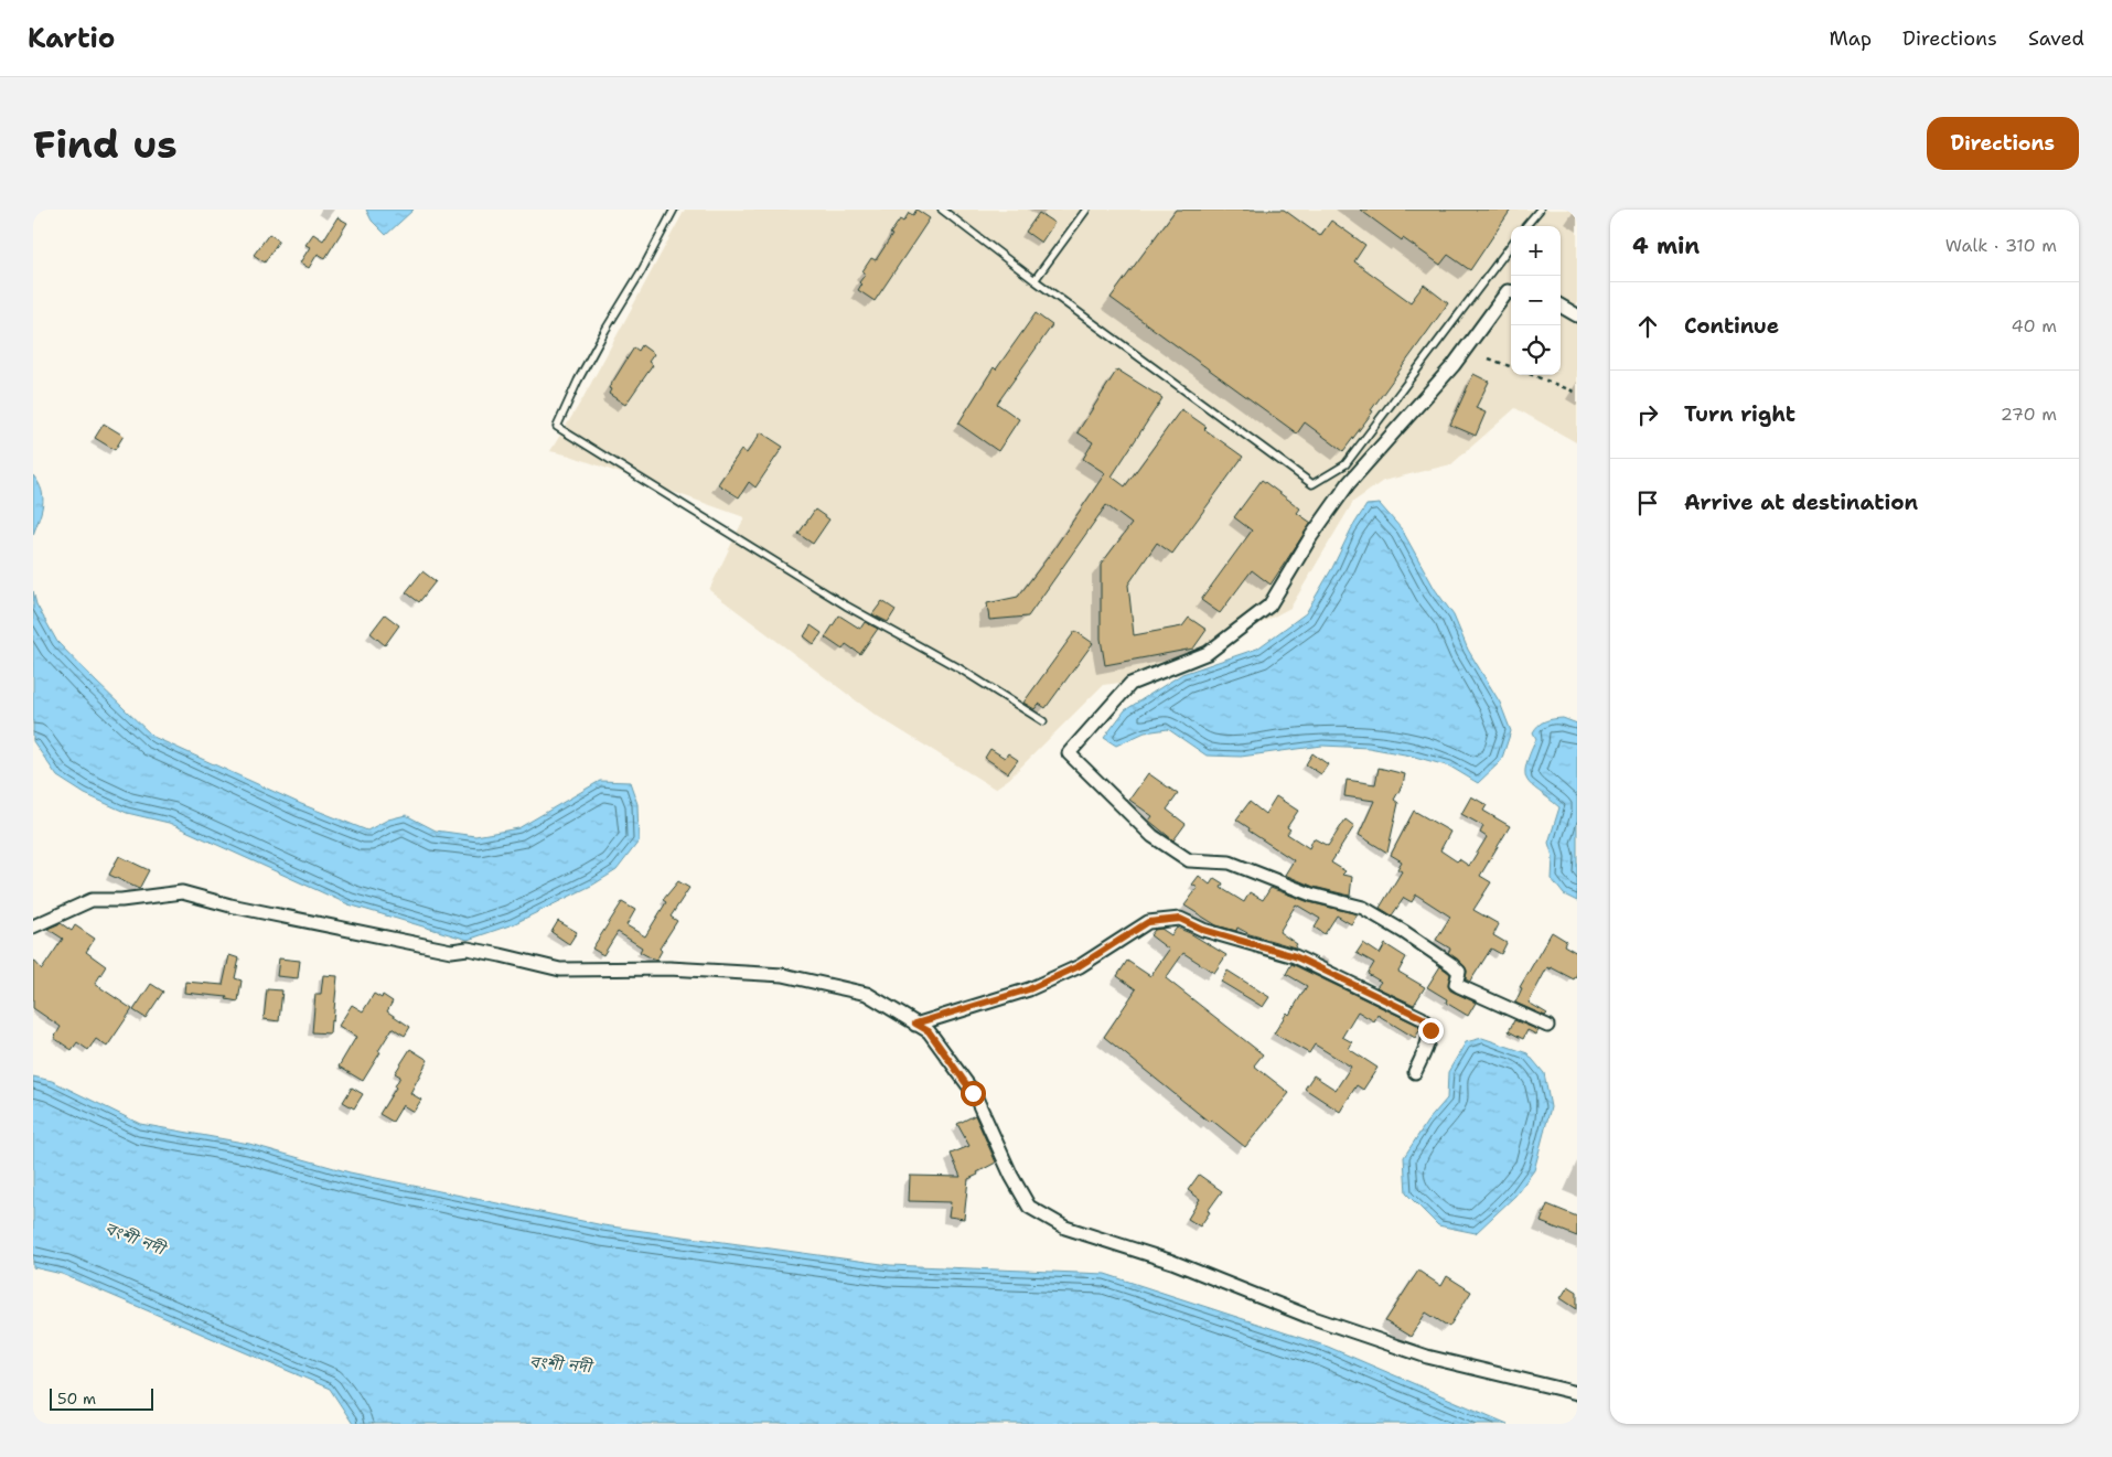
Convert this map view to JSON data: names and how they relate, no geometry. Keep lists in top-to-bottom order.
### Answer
{
  "water": ["বংশী নদী"],
  "scale_bar": "50 m",
  "page": {
    "header": "Kartio",
    "nav": ["Map", "Directions", "Saved"],
    "buttons": "Directions",
    "title": "Find us",
    "heading": ["4 min", "Walk · 310 m"],
    "map_buttons": ["+", "−"],
    "list": [
      ["Continue", "40 m"],
      ["Turn right", "270 m"],
      "Arrive at destination"
    ],
    "scale": "50 m"
  }
}
